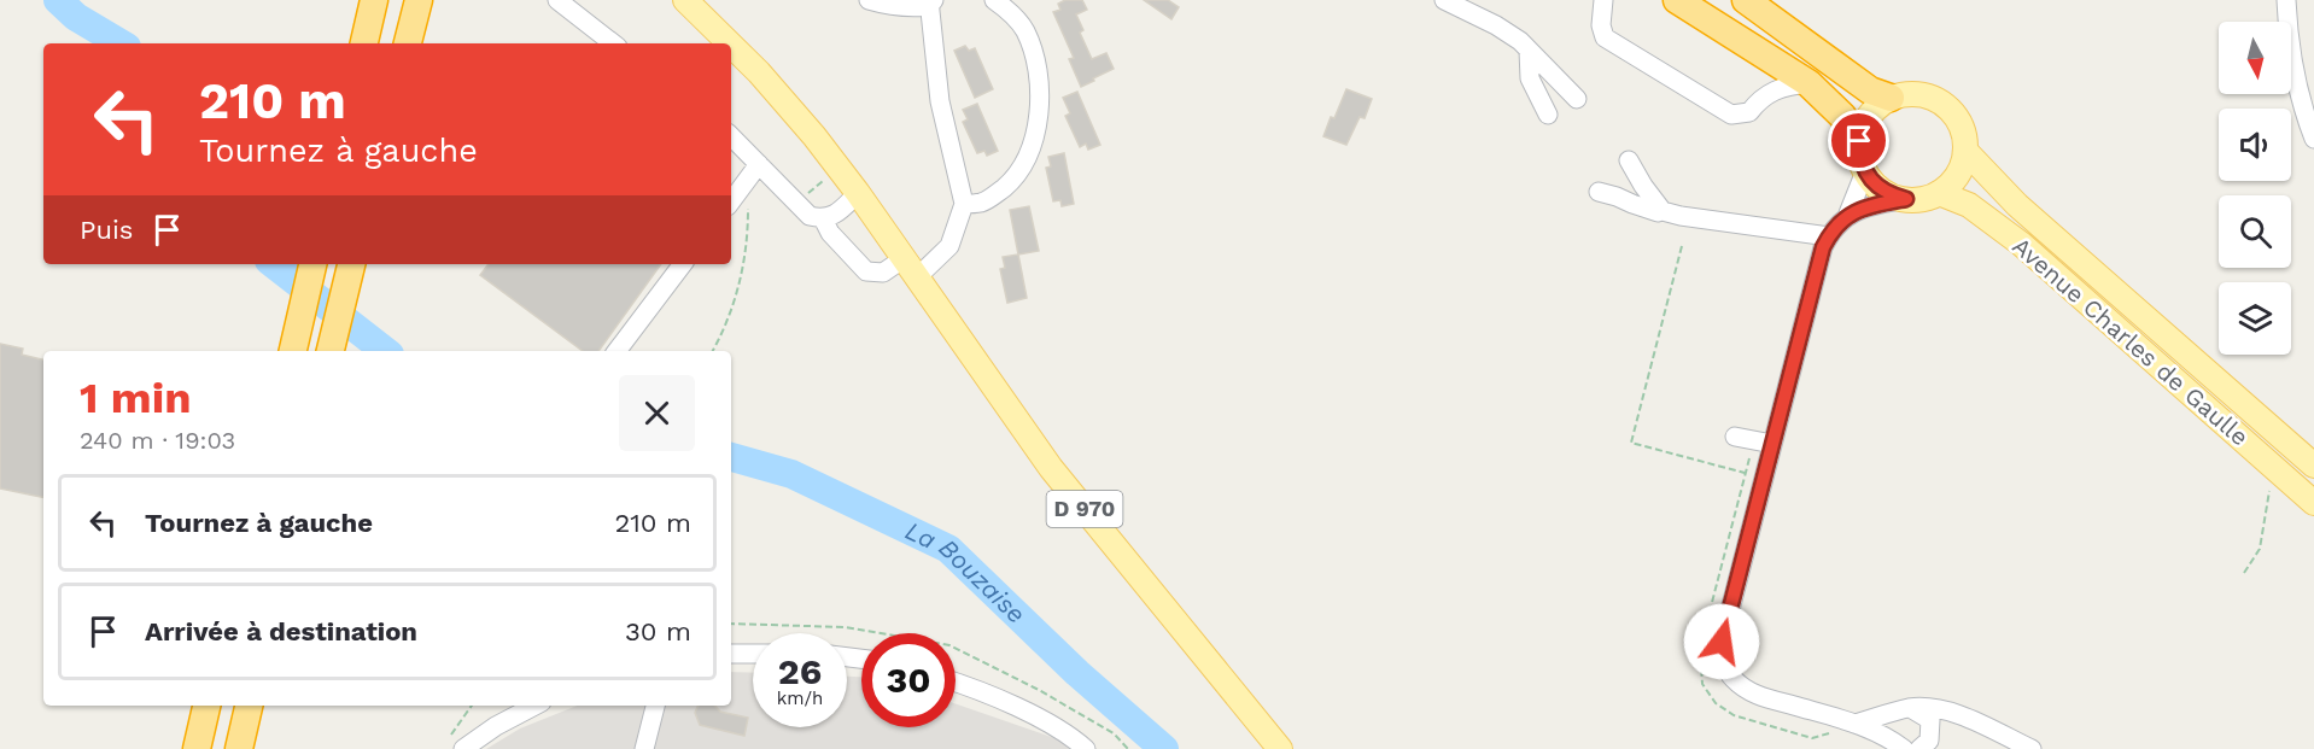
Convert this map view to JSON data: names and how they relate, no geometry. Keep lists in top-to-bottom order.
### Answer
{
  "streets": {
    "main road": ["Avenue Charles de Gaulle", "D 970"]
  },
  "water": ["La Bouzaise"],
  "north": "bottom",
  "page": {
    "turn": ["210 m", "Tournez à gauche"],
    "then": "Puis",
    "heading": ["1 min", "240 m · 19:03"],
    "list": [
      {
        "name": "Tournez à gauche",
        "value": "210 m"
      },
      {
        "name": "Arrivée à destination",
        "value": "30 m"
      }
    ],
    "speed": "26 km/h",
    "limit": "30"
  }
}
